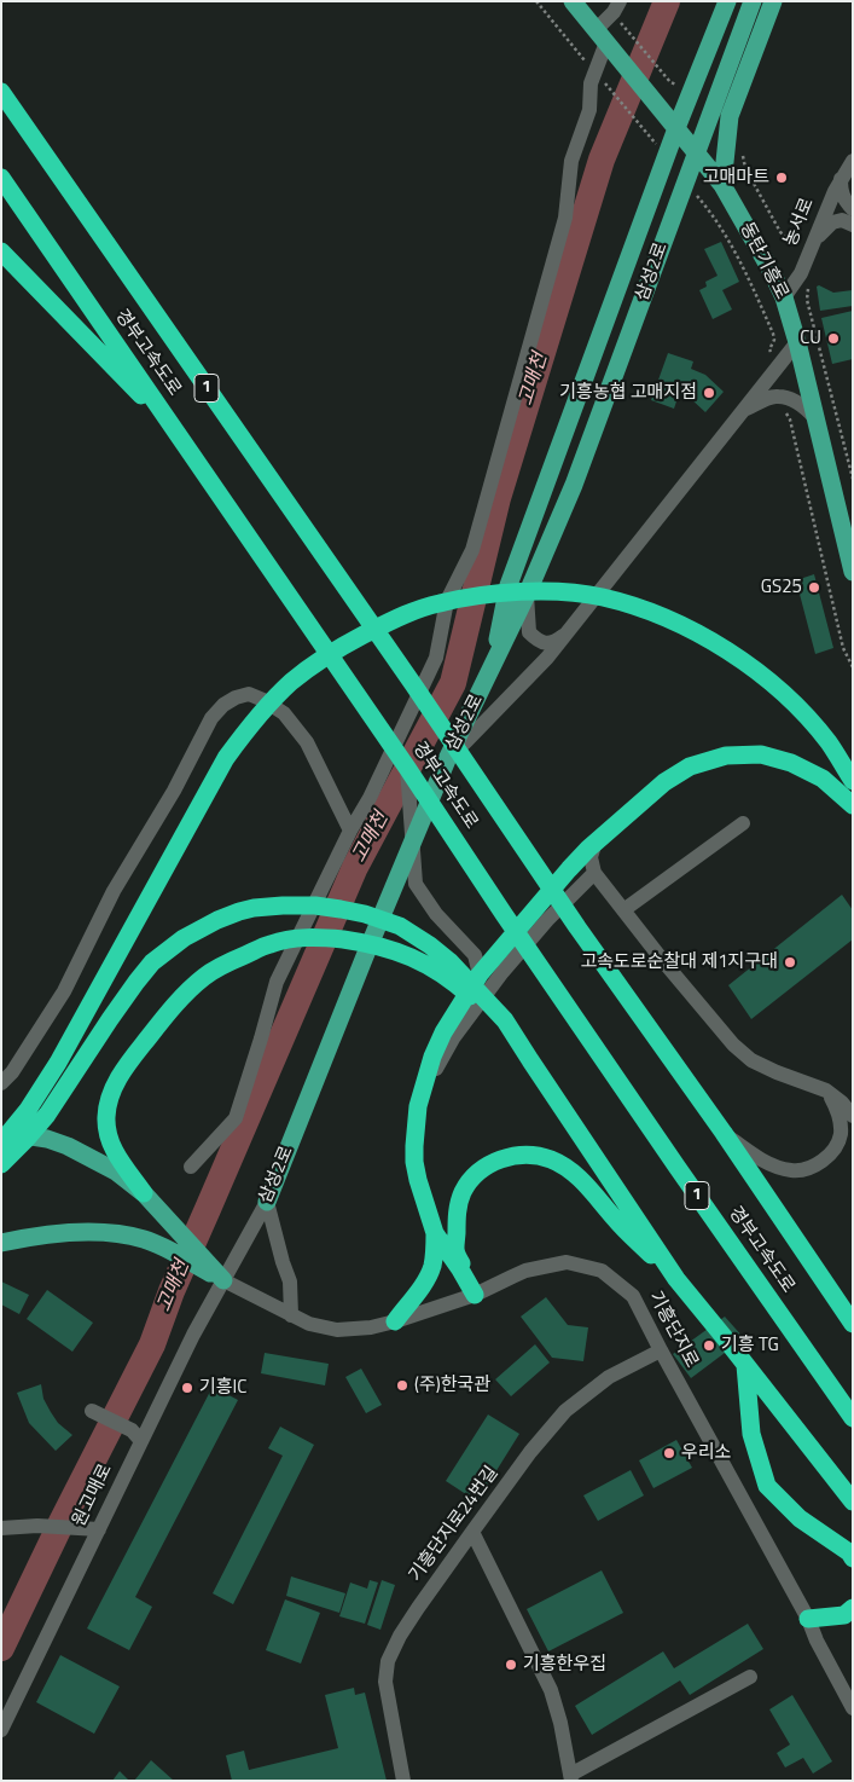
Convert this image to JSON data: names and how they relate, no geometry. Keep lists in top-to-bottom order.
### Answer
{
  "streets": {
    "highway": ["경부고속도로", "1"],
    "main road": ["동탄기흥로", "삼성2로"],
    "street": [
      "농서로",
      "기흥단지로",
      "원고매로",
      "기흥단지로24번길"
    ]
  },
  "crossings": [
    ["농서로", "동탄기흥로"],
    ["삼성2로", "기흥단지로"],
    ["삼성2로", "원고매로"],
    ["기흥단지로", "원고매로"],
    ["기흥단지로", "기흥단지로24번길"]
  ],
  "water": ["고매천"],
  "places": [
    "고매마트",
    "CU",
    "기흥농협 고매지점",
    "GS25",
    "고속도로순찰대 제1지구대",
    "기흥 TG",
    "(주)한국관",
    "기흥IC",
    "우리소",
    "기흥한우집"
  ]
}
